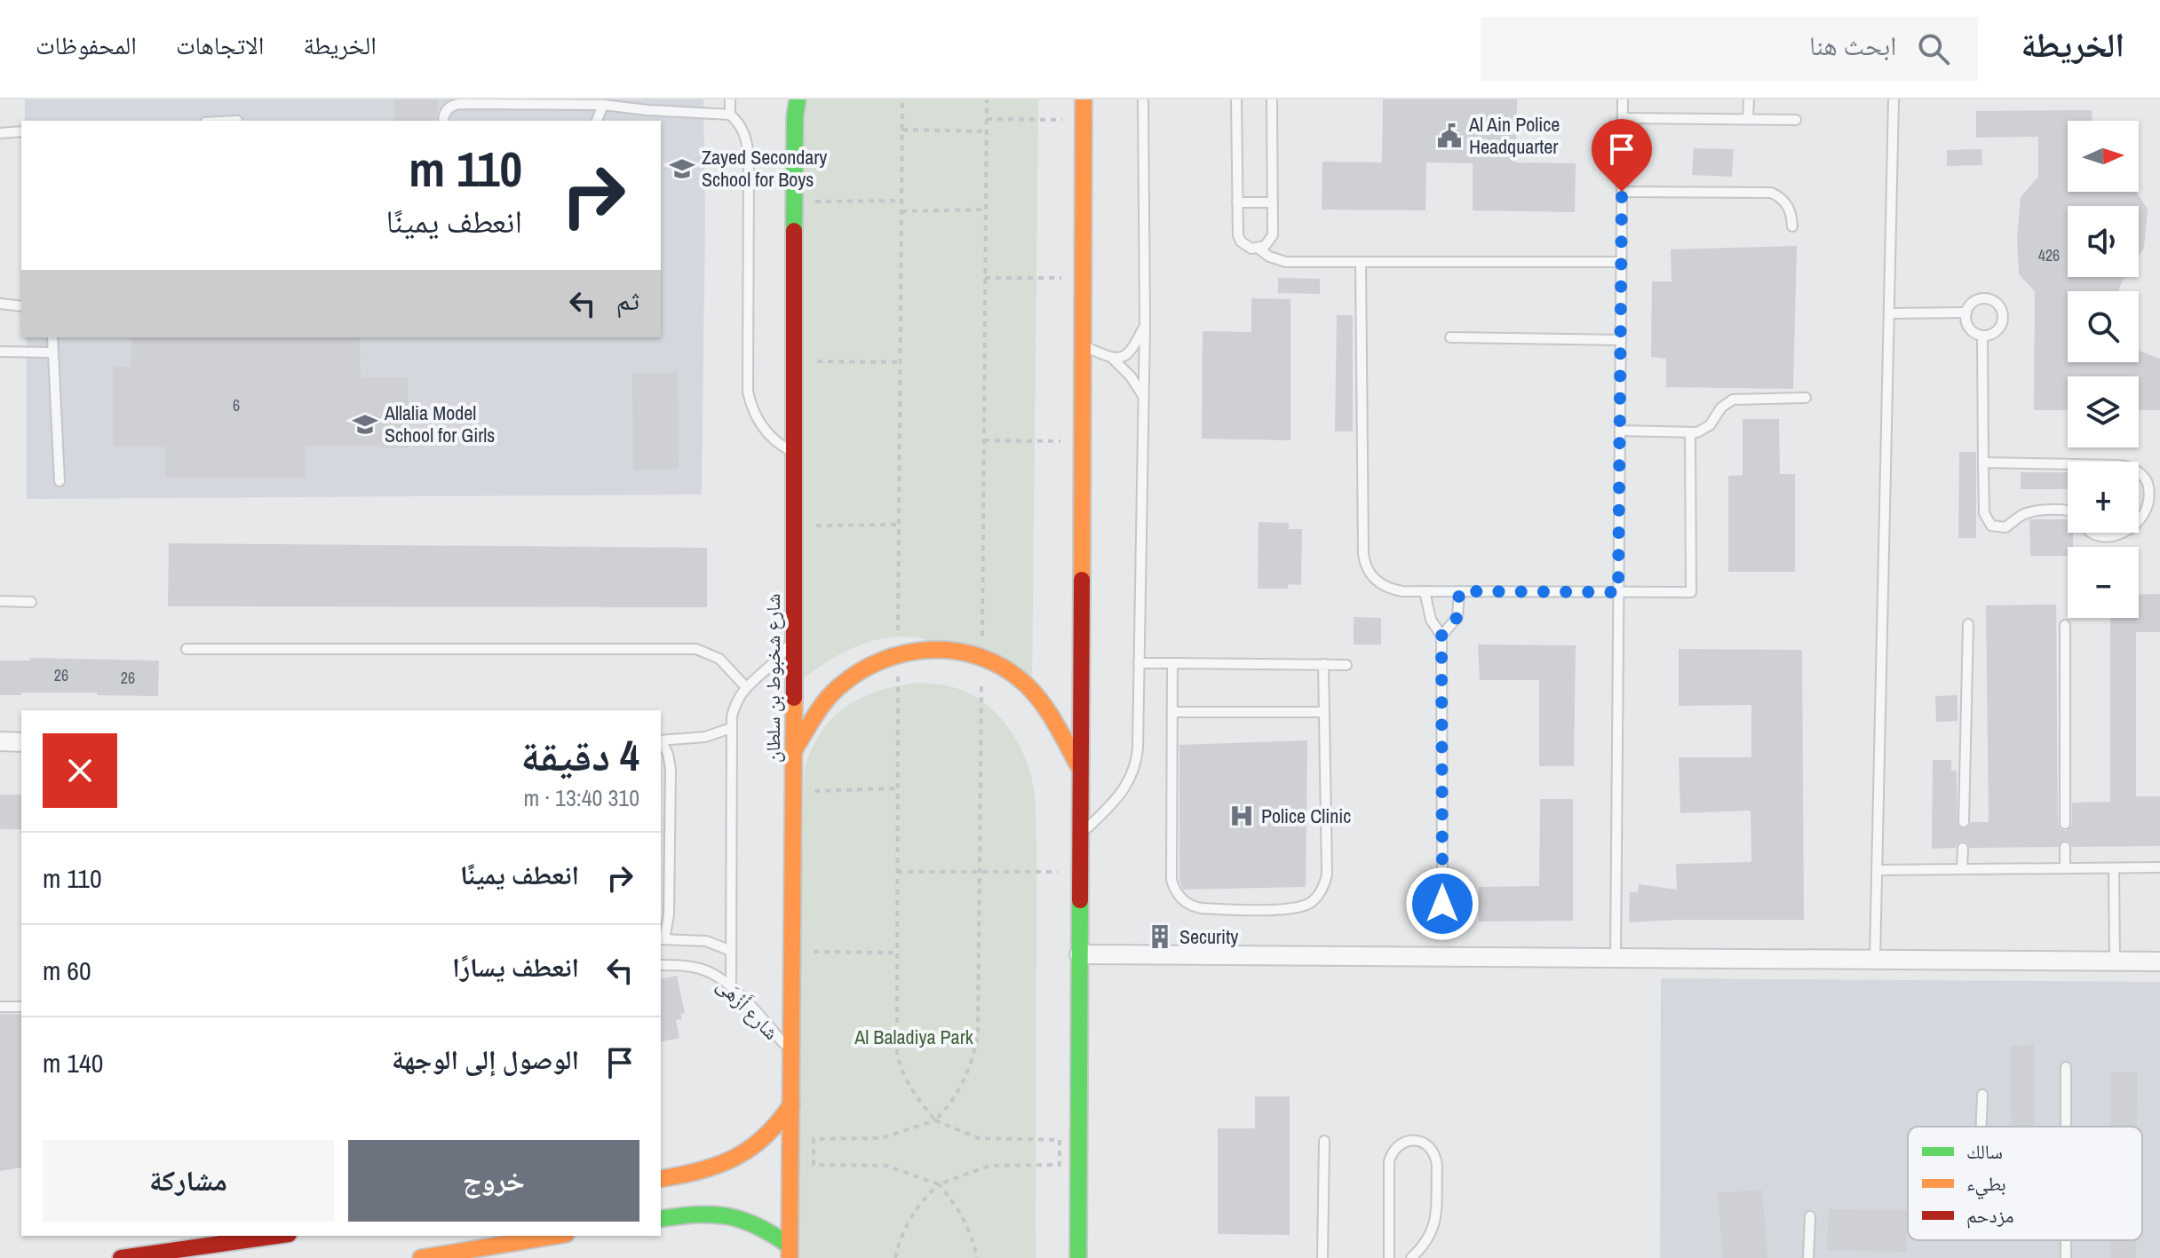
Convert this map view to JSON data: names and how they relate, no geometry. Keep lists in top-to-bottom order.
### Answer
{
  "streets": {
    "main road": ["شارع شخبوط بن سلطان"],
    "lane": ["شارع أَزْهَى"]
  },
  "crossings": [
    ["شارع شخبوط بن سلطان", "شارع أَزْهَى"]
  ],
  "parks": ["Al Baladiya Park"],
  "places": {
    "public building": ["Al Ain Police Headquarter"],
    "school or university": ["Zayed Secondary School for Boys", "Allalia Model School for Girls"],
    "hospital": ["Police Clinic"],
    "building": ["Security"]
  },
  "house_numbers": [
    "426",
    "6",
    "26",
    "26"
  ],
  "legend": ["سالك", "بطيء", "مزدحم"],
  "north": "right",
  "page": {
    "header": "الخريطة",
    "search": "ابحث هنا",
    "nav": ["الخريطة", "الاتجاهات", "المحفوظات"],
    "map_buttons": ["+", "−"],
    "turn": ["110 m", "انعطف يمينًا"],
    "then": "ثم",
    "heading": ["4 دقيقة", "310 m · 13:40"],
    "list": [
      {
        "name": "انعطف يمينًا",
        "value": "110 m"
      },
      {
        "name": "انعطف يسارًا",
        "value": "60 m"
      },
      {
        "name": "الوصول إلى الوجهة",
        "value": "140 m"
      }
    ],
    "buttons": ["خروج", "مشاركة"]
  }
}
